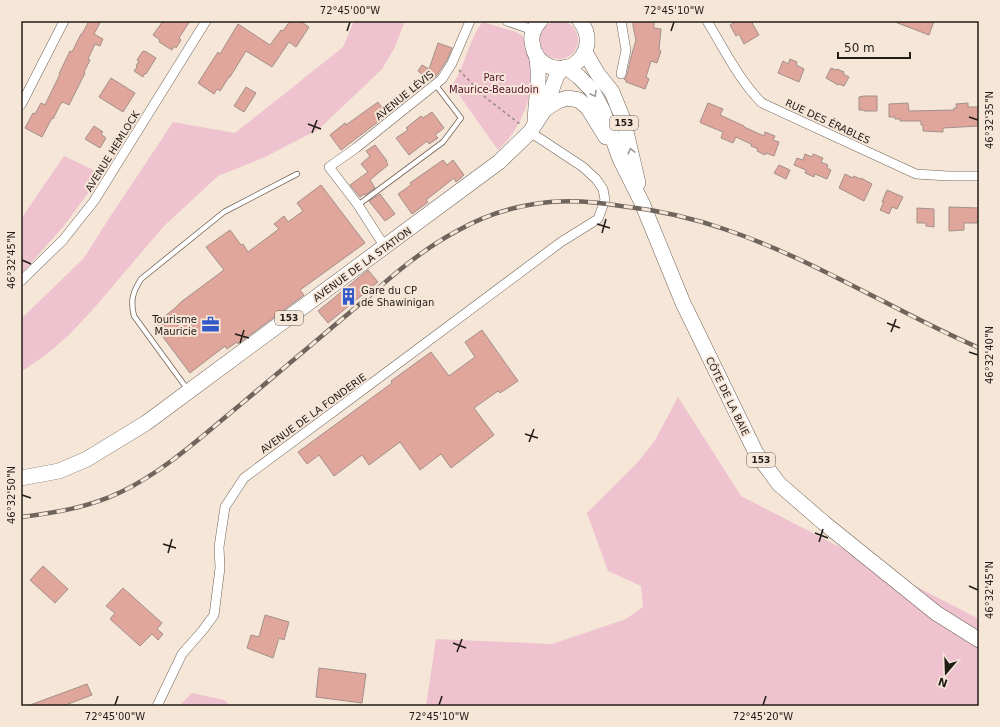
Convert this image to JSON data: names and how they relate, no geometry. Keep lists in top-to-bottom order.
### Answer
{
  "streets": {
    "main road": ["153", "AVENUE DE LA STATION", "CÔTE DE LA BAIE"],
    "street": [
      "AVENUE LÉVIS",
      "RUE DES ÉRABLES",
      "AVENUE HEMLOCK",
      "AVENUE DE LA FONDERIE"
    ]
  },
  "crossings": [
    ["153", "AVENUE DE LA STATION"],
    ["153", "CÔTE DE LA BAIE"],
    ["AVENUE DE LA STATION", "AVENUE DE LA FONDERIE"]
  ],
  "parks": ["Parc Maurice-Beaudoin"],
  "places": {
    "building": ["Gare du CP de Shawinigan"],
    "office": ["Tourisme Mauricie"]
  },
  "scale_bar": "50 m",
  "north": "bottom",
  "coordinates": [
    "72°45'00\"W",
    "72°45'10\"W",
    "46°32'35\"N",
    "46°32'45\"N",
    "46°32'40\"N",
    "46°32'50\"N",
    "72°45'20\"W"
  ]
}
